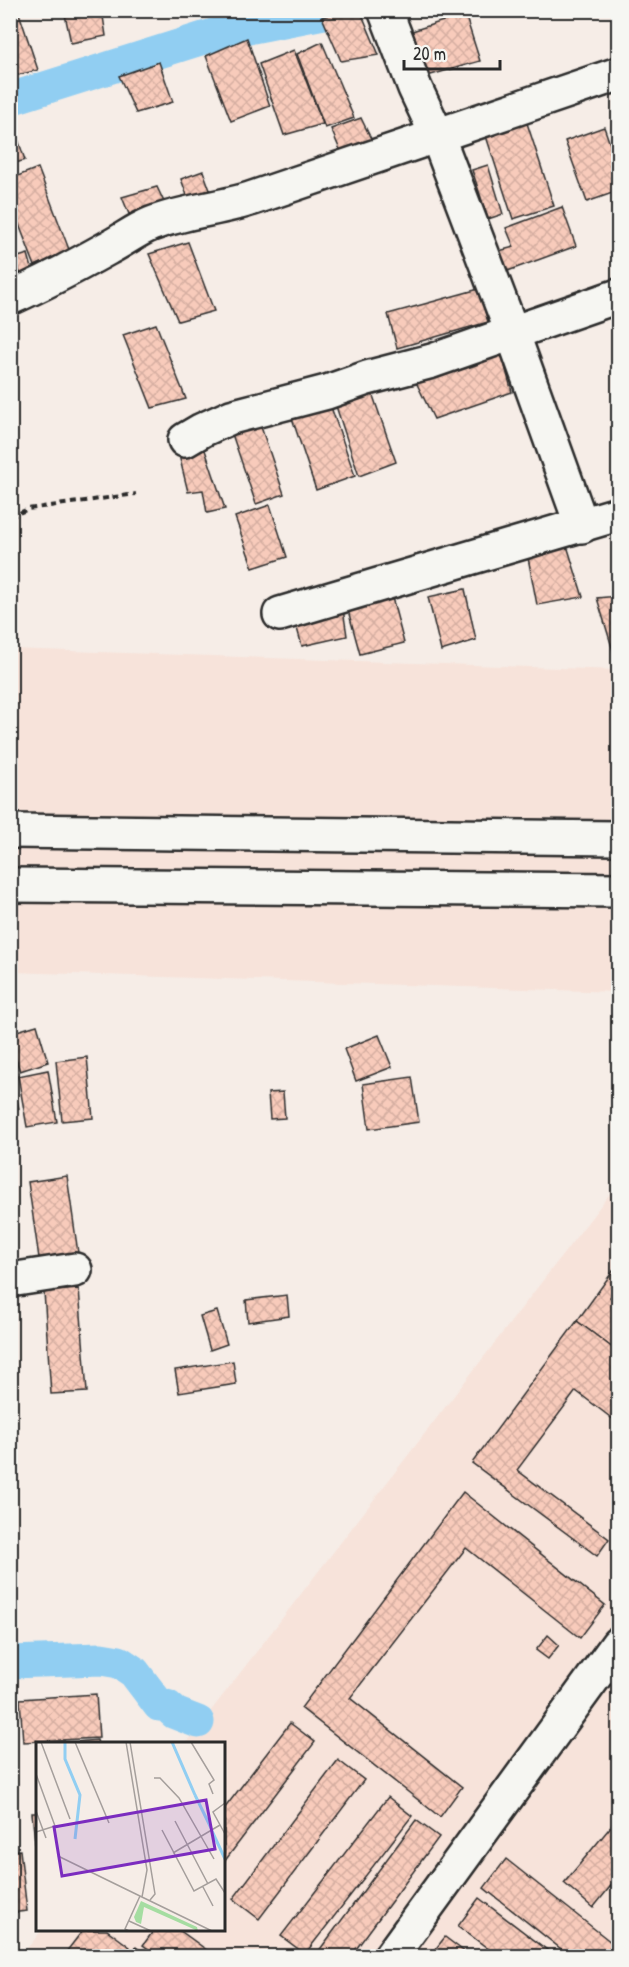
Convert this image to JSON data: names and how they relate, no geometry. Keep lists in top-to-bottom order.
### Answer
{
  "scale_bar": "20 m"
}
